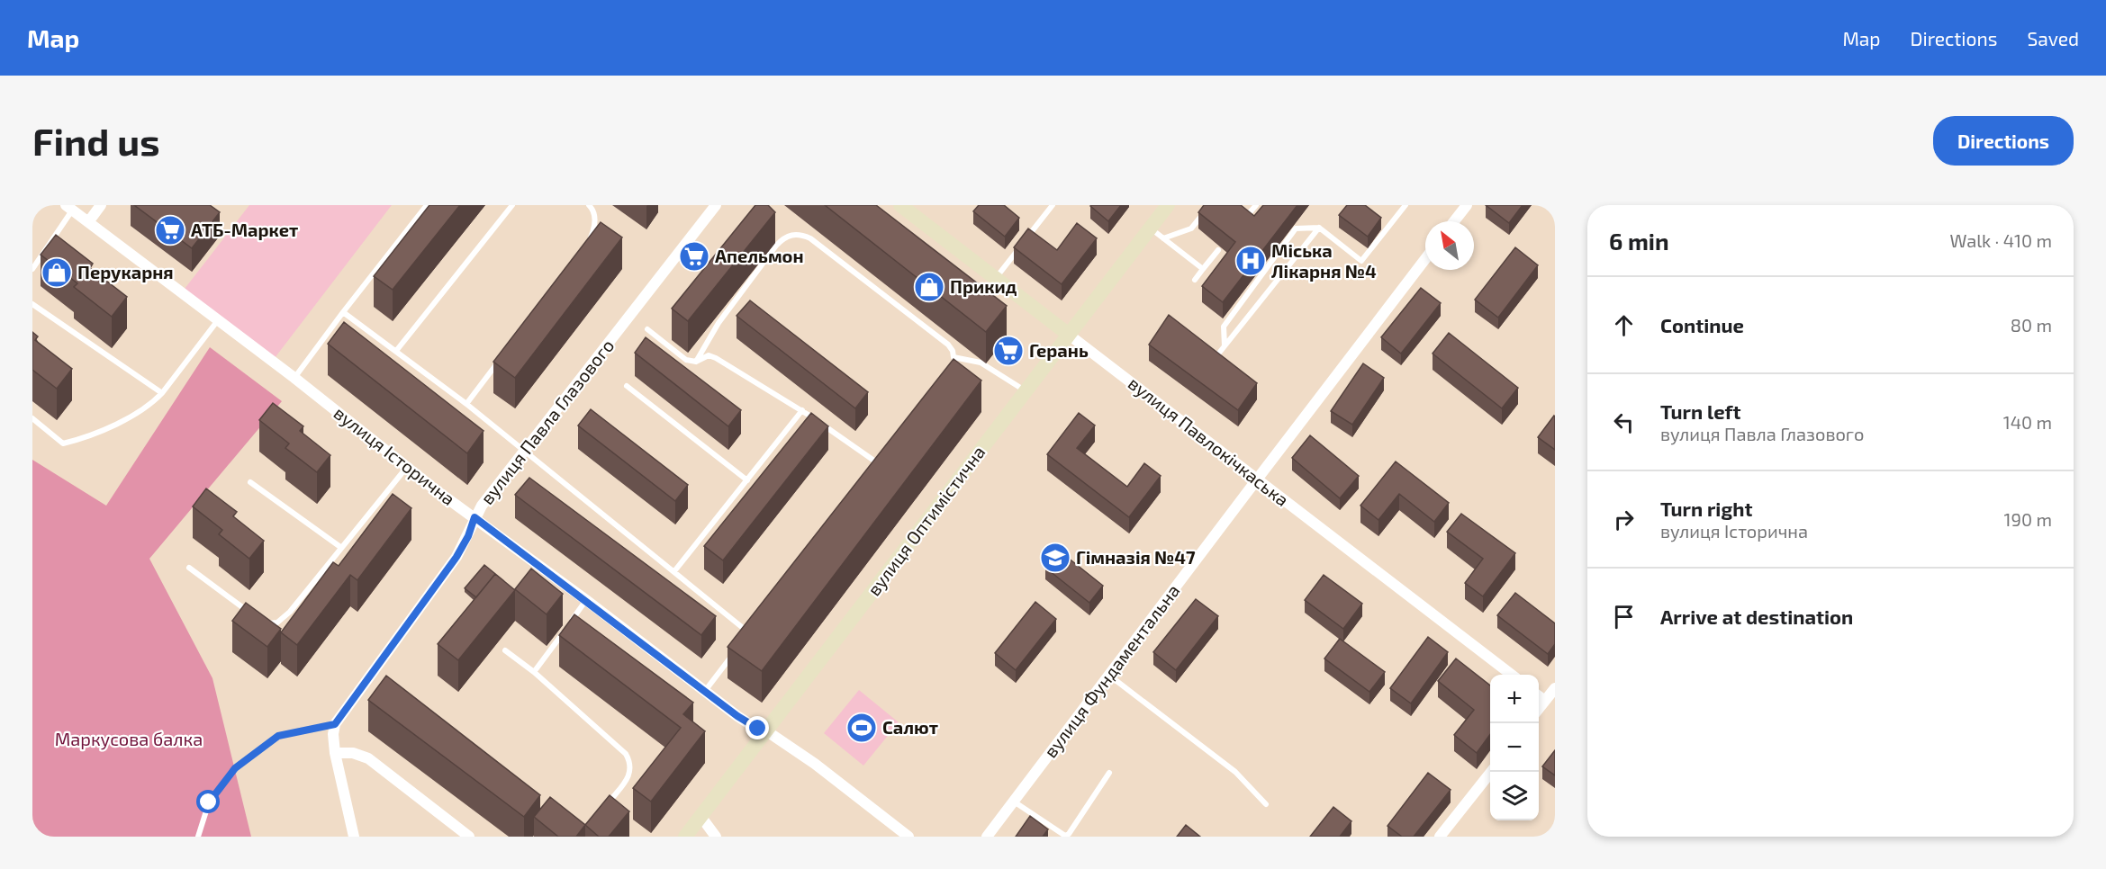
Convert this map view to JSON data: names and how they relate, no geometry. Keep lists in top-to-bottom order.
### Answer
{
  "streets": {
    "street": [
      "вулиця Павла Глазового",
      "вулиця Павлокічкаська",
      "вулиця Історична",
      "вулиця Оптимістична",
      "вулиця Фундаментальна"
    ]
  },
  "crossings": [
    ["вулиця Павла Глазового", "вулиця Історична"],
    ["вулиця Павлокічкаська", "вулиця Оптимістична"],
    ["вулиця Павлокічкаська", "вулиця Фундаментальна"],
    ["вулиця Історична", "вулиця Оптимістична"]
  ],
  "parks": ["Маркусова балка"],
  "places": {
    "supermarket": ["АТБ-Маркет", "Апельмон", "Герань"],
    "hospital": ["Міська Лікарня №4"],
    "shop": ["Перукарня", "Прикид"],
    "school or university": ["Гімназія №47"],
    "sports": ["Салют"]
  },
  "north": "top left",
  "page": {
    "header": "Map",
    "nav": ["Map", "Directions", "Saved"],
    "buttons": "Directions",
    "title": "Find us",
    "heading": ["6 min", "Walk · 410 m"],
    "list": [
      ["Continue", "80 m"],
      ["Turn left", "вулиця Павла Глазового", "140 m"],
      ["Turn right", "вулиця Історична", "190 m"],
      "Arrive at destination"
    ],
    "map_buttons": ["+", "−"]
  }
}
